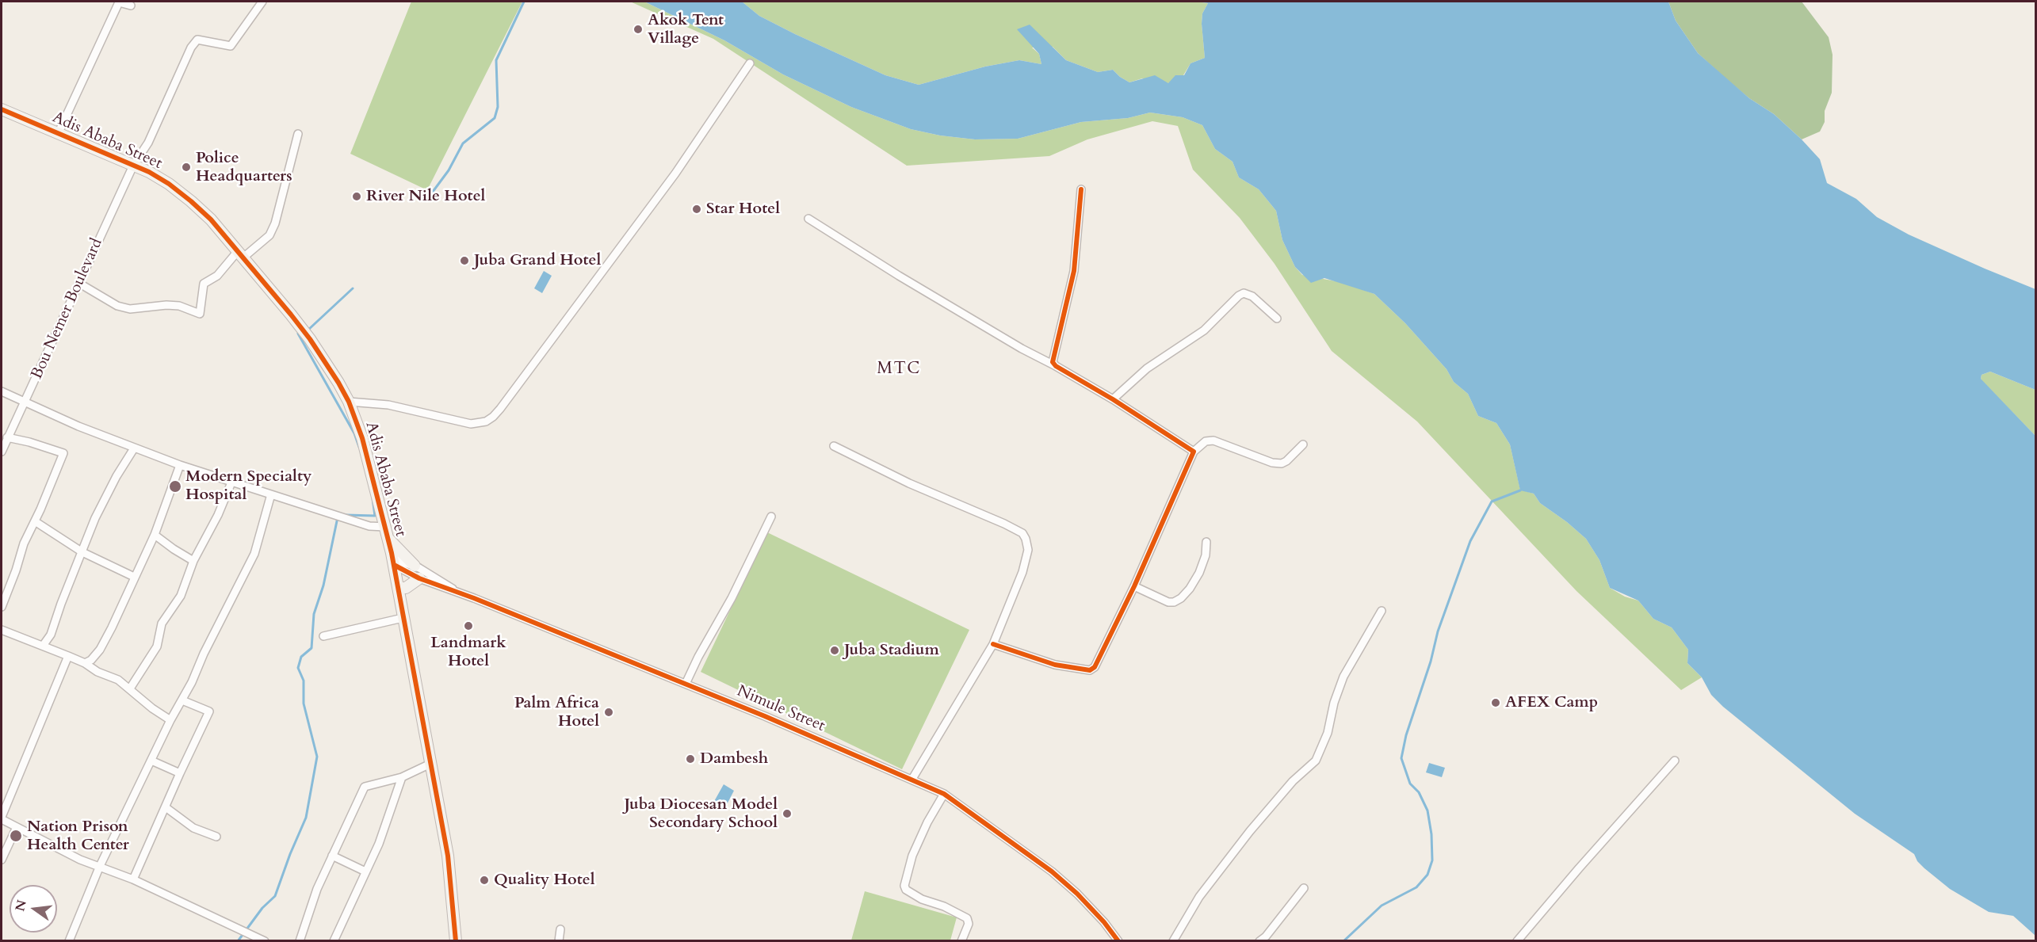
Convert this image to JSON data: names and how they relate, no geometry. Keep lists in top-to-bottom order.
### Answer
{
  "streets": {
    "street": ["Adis Ababa Street", "Bou Nemer Boulevard", "Nimule Street"]
  },
  "crossings": [
    ["Adis Ababa Street", "Bou Nemer Boulevard"],
    ["Adis Ababa Street", "Nimule Street"]
  ],
  "districts": ["MTC"],
  "places": [
    "Akok Tent Village",
    "Police Headquarters",
    "River Nile Hotel",
    "Star Hotel",
    "Juba Grand Hotel",
    "Modern Specialty Hospital",
    "Landmark Hotel",
    "Juba Stadium",
    "AFEX Camp",
    "Palm Africa Hotel",
    "Dambesh",
    "Juba Diocesan Model Secondary School",
    "Nation Prison Health Center",
    "Quality Hotel"
  ],
  "north": "left"
}
